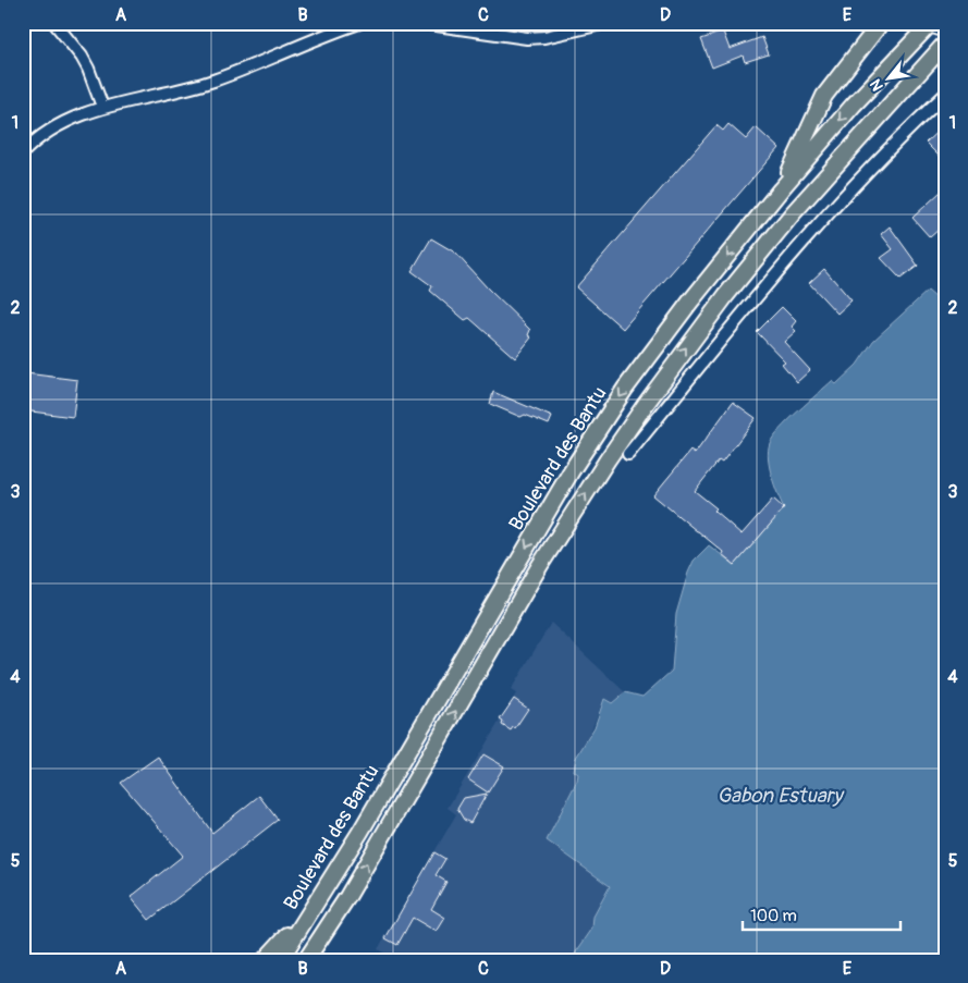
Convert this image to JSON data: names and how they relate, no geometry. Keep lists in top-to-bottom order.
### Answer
{
  "streets": {
    "highway": ["Boulevard des Bantu"]
  },
  "water": ["Gabon Estuary"],
  "scale_bar": "100 m",
  "north": "bottom left",
  "grid": {
    "columns": [
      "A",
      "B",
      "C",
      "D",
      "E"
    ],
    "rows": [
      "1",
      "2",
      "3",
      "4",
      "5"
    ]
  }
}
